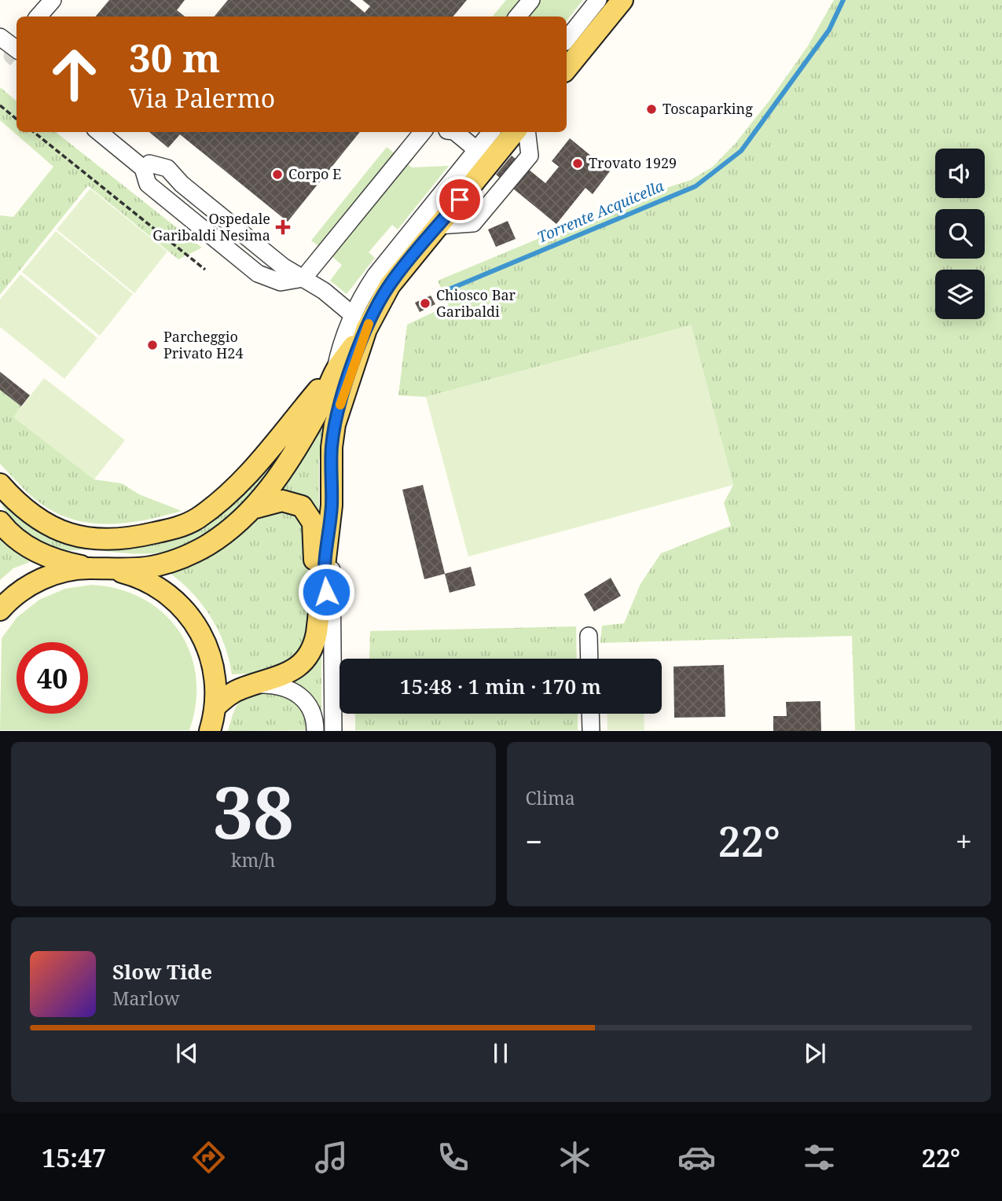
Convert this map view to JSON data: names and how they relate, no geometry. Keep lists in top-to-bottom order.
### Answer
{
  "water": ["Torrente Acquicella"],
  "places": {
    "other": [
      "Toscaparking",
      "Trovato 1929",
      "Corpo E",
      "Chiosco Bar Garibaldi",
      "Parcheggio Privato H24"
    ],
    "health": ["Ospedale Garibaldi Nesima"]
  },
  "page": {
    "turn": ["30 m", "Via Palermo"],
    "limit": "40",
    "trip": "15:48 · 1 min · 170 m",
    "tile": [
      ["38", "km/h"],
      "Clima"
    ],
    "heat": ["−", "22°", "+"],
    "song": ["Slow Tide", "Marlow"],
    "tabs": ["15:47", "22°"]
  }
}
